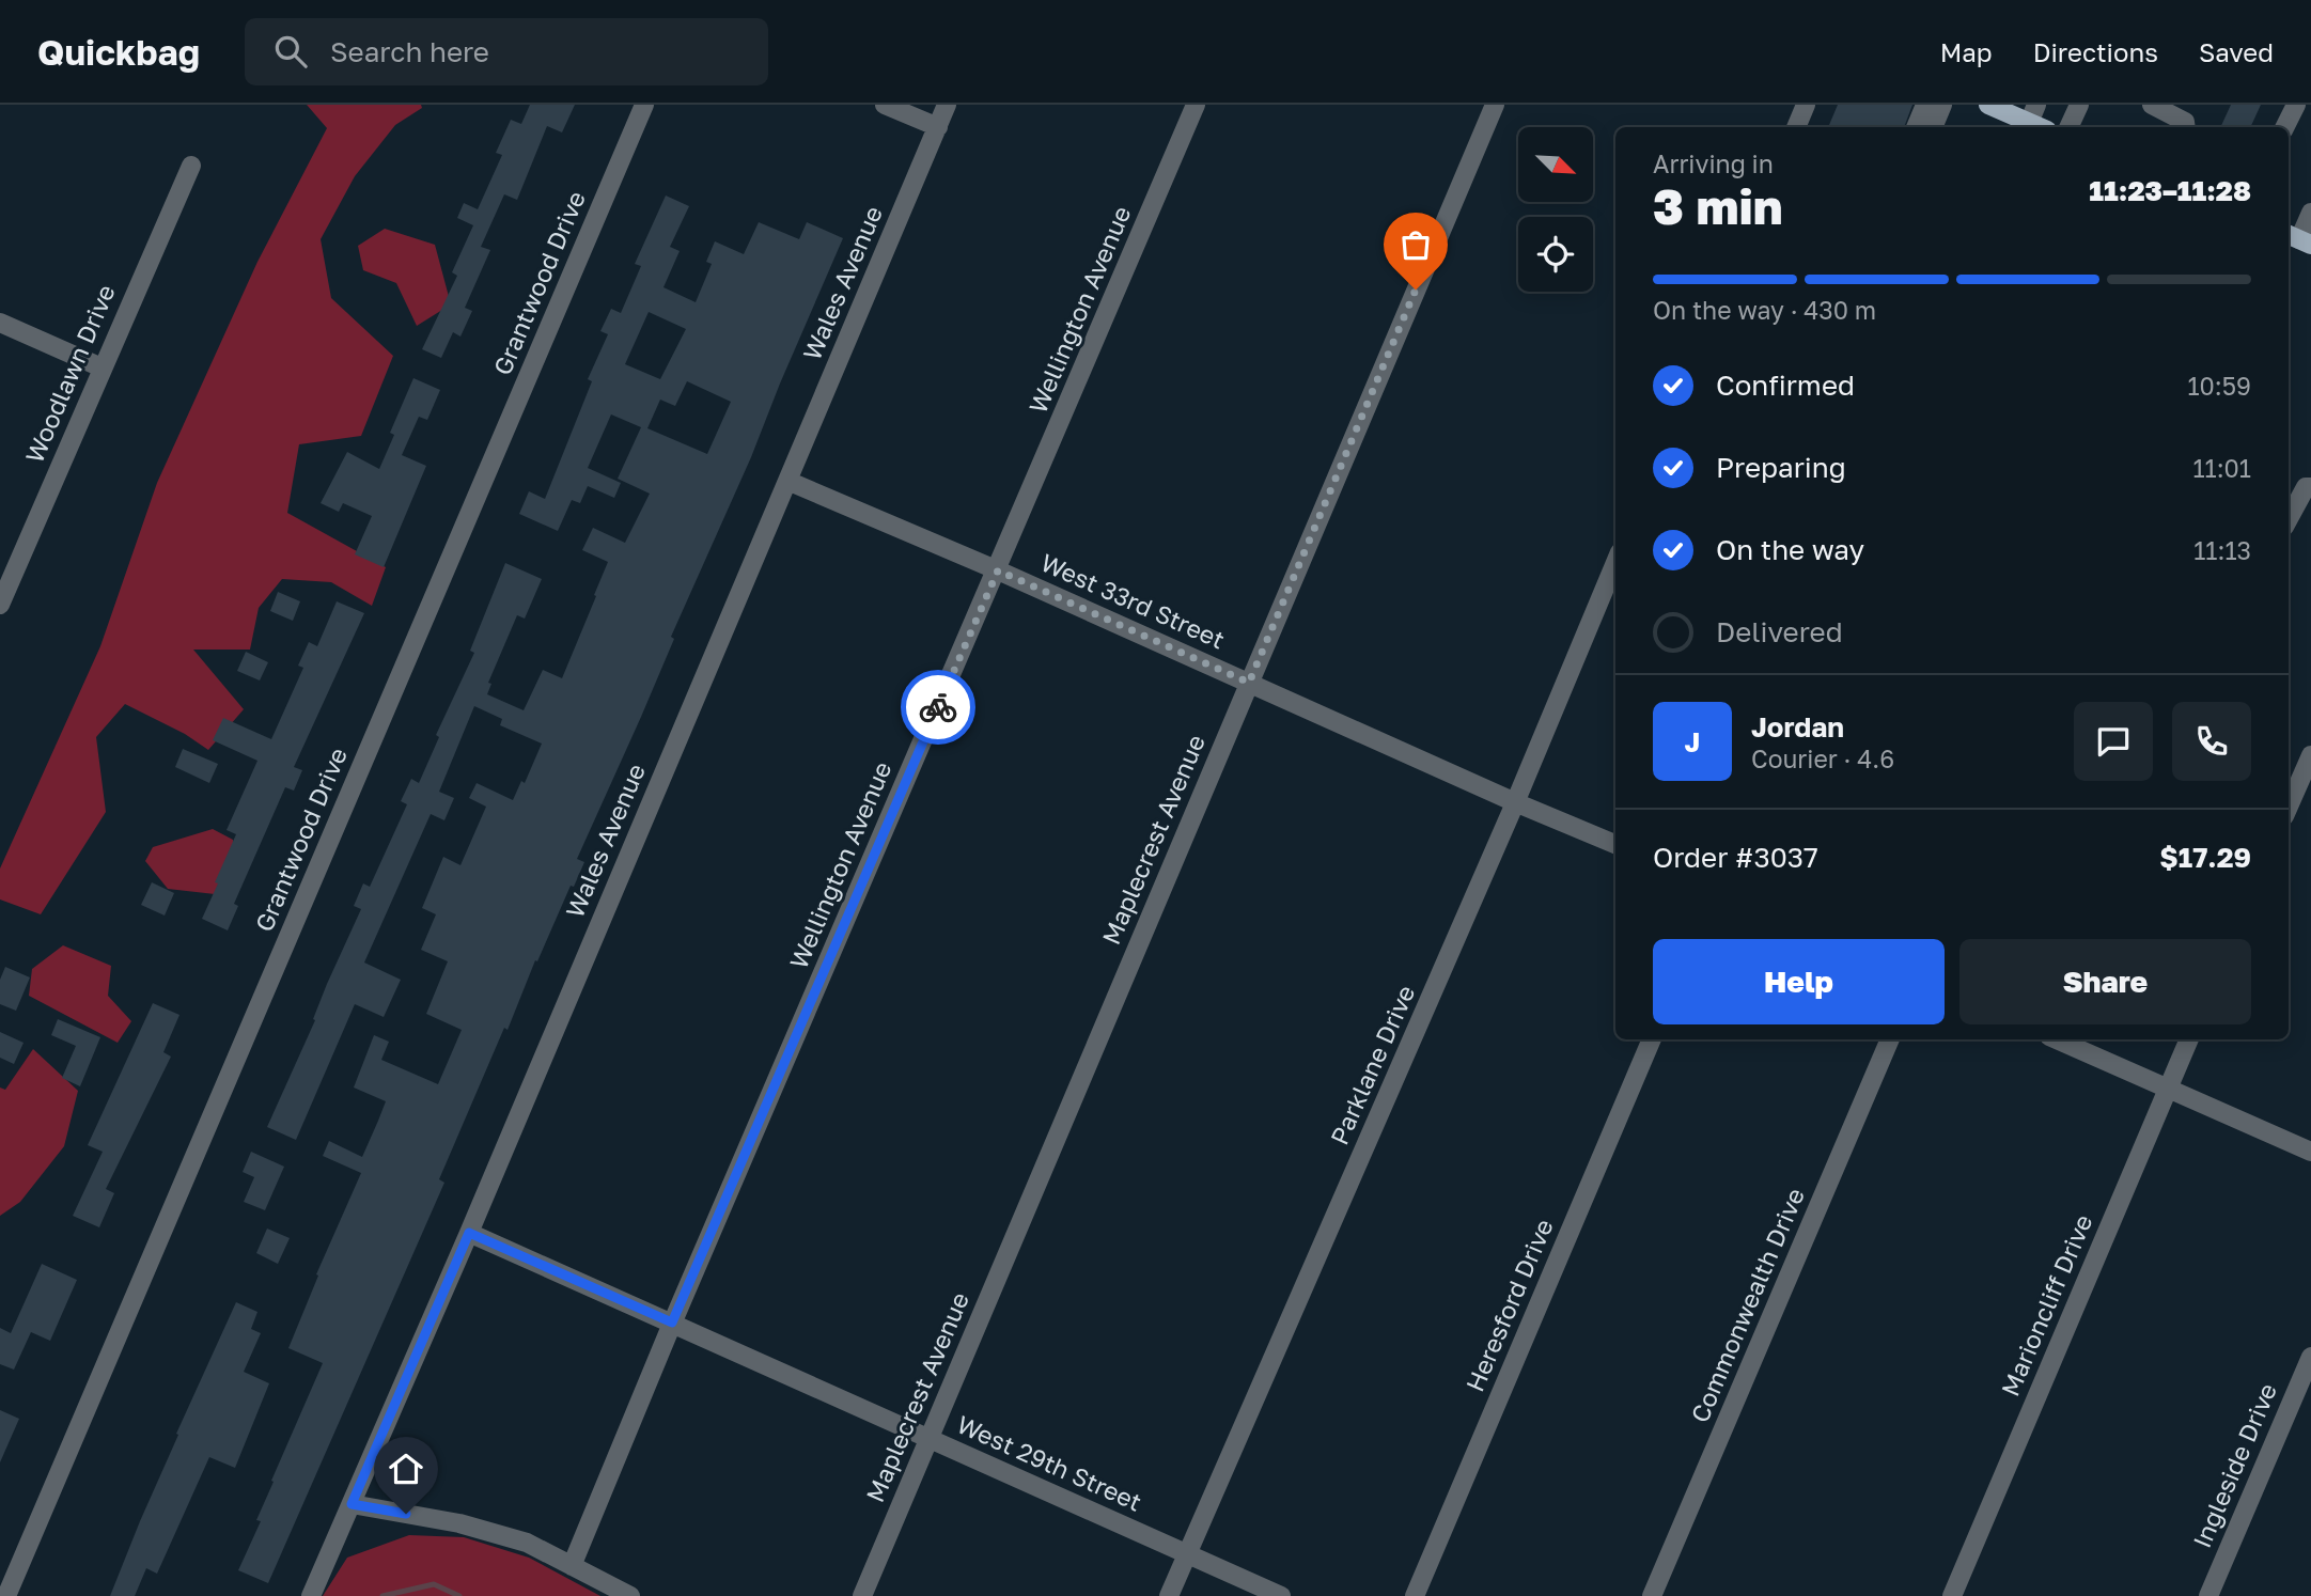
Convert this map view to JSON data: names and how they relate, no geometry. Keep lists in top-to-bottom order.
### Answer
{
  "streets": {
    "street": [
      "Grantwood Drive",
      "Wales Avenue",
      "Wellington Avenue",
      "Woodlawn Drive",
      "West 33rd Street",
      "Maplecrest Avenue",
      "Parklane Drive",
      "Heresford Drive",
      "Commonwealth Drive",
      "Marioncliff Drive",
      "West 29th Street",
      "Ingleside Drive"
    ]
  },
  "crossings": [
    ["Wales Avenue", "West 33rd Street"],
    ["Wales Avenue", "West 29th Street"],
    ["Wellington Avenue", "West 33rd Street"],
    ["Wellington Avenue", "West 29th Street"],
    ["West 33rd Street", "Maplecrest Avenue"],
    ["West 33rd Street", "Parklane Drive"],
    ["Maplecrest Avenue", "West 29th Street"],
    ["Parklane Drive", "West 29th Street"]
  ],
  "north": "bottom right",
  "page": {
    "header": "Quickbag",
    "search": "Search here",
    "nav": ["Map", "Directions", "Saved"],
    "heading": ["3 min", "Arriving in", "11:23–11:28"],
    "panel": [
      "Jordan",
      "Courier · 4.6",
      "Order #3037",
      "$17.29"
    ],
    "bar": "On the way · 430 m",
    "list": [
      ["Confirmed", "10:59"],
      ["Preparing", "11:01"],
      ["On the way", "11:13"],
      "Delivered"
    ],
    "round": "J",
    "buttons": ["Help", "Share"]
  }
}
